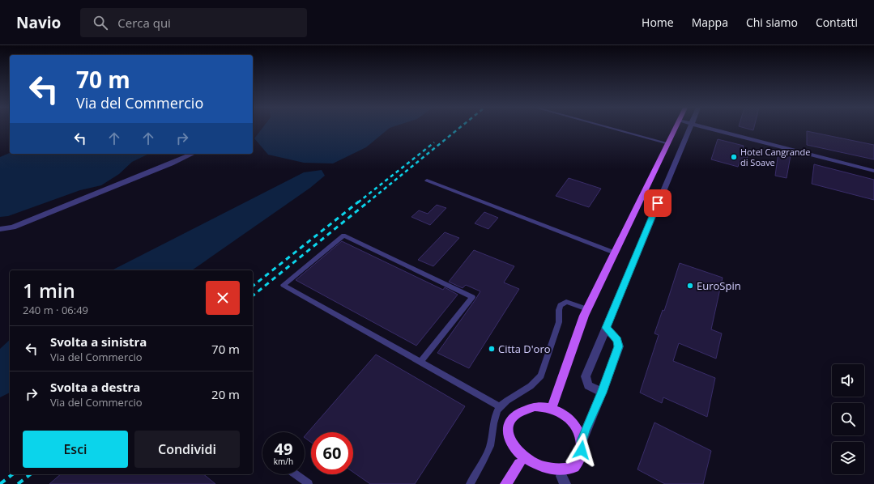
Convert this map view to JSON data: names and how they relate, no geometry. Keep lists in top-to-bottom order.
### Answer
{
  "places": ["Hotel Cangrande di Soave", "EuroSpin", "Citta D'oro"],
  "page": {
    "header": "Navio",
    "search": "Cerca qui",
    "nav": [
      "Home",
      "Mappa",
      "Chi siamo",
      "Contatti"
    ],
    "turn": ["70 m", "Via del Commercio"],
    "heading": ["1 min", "240 m · 06:49"],
    "list": [
      {
        "name": "Svolta a sinistra",
        "note": "Via del Commercio",
        "value": "70 m"
      },
      {
        "name": "Svolta a destra",
        "note": "Via del Commercio",
        "value": "20 m"
      }
    ],
    "buttons": ["Esci", "Condividi"],
    "speed": "49 km/h",
    "limit": "60"
  }
}
